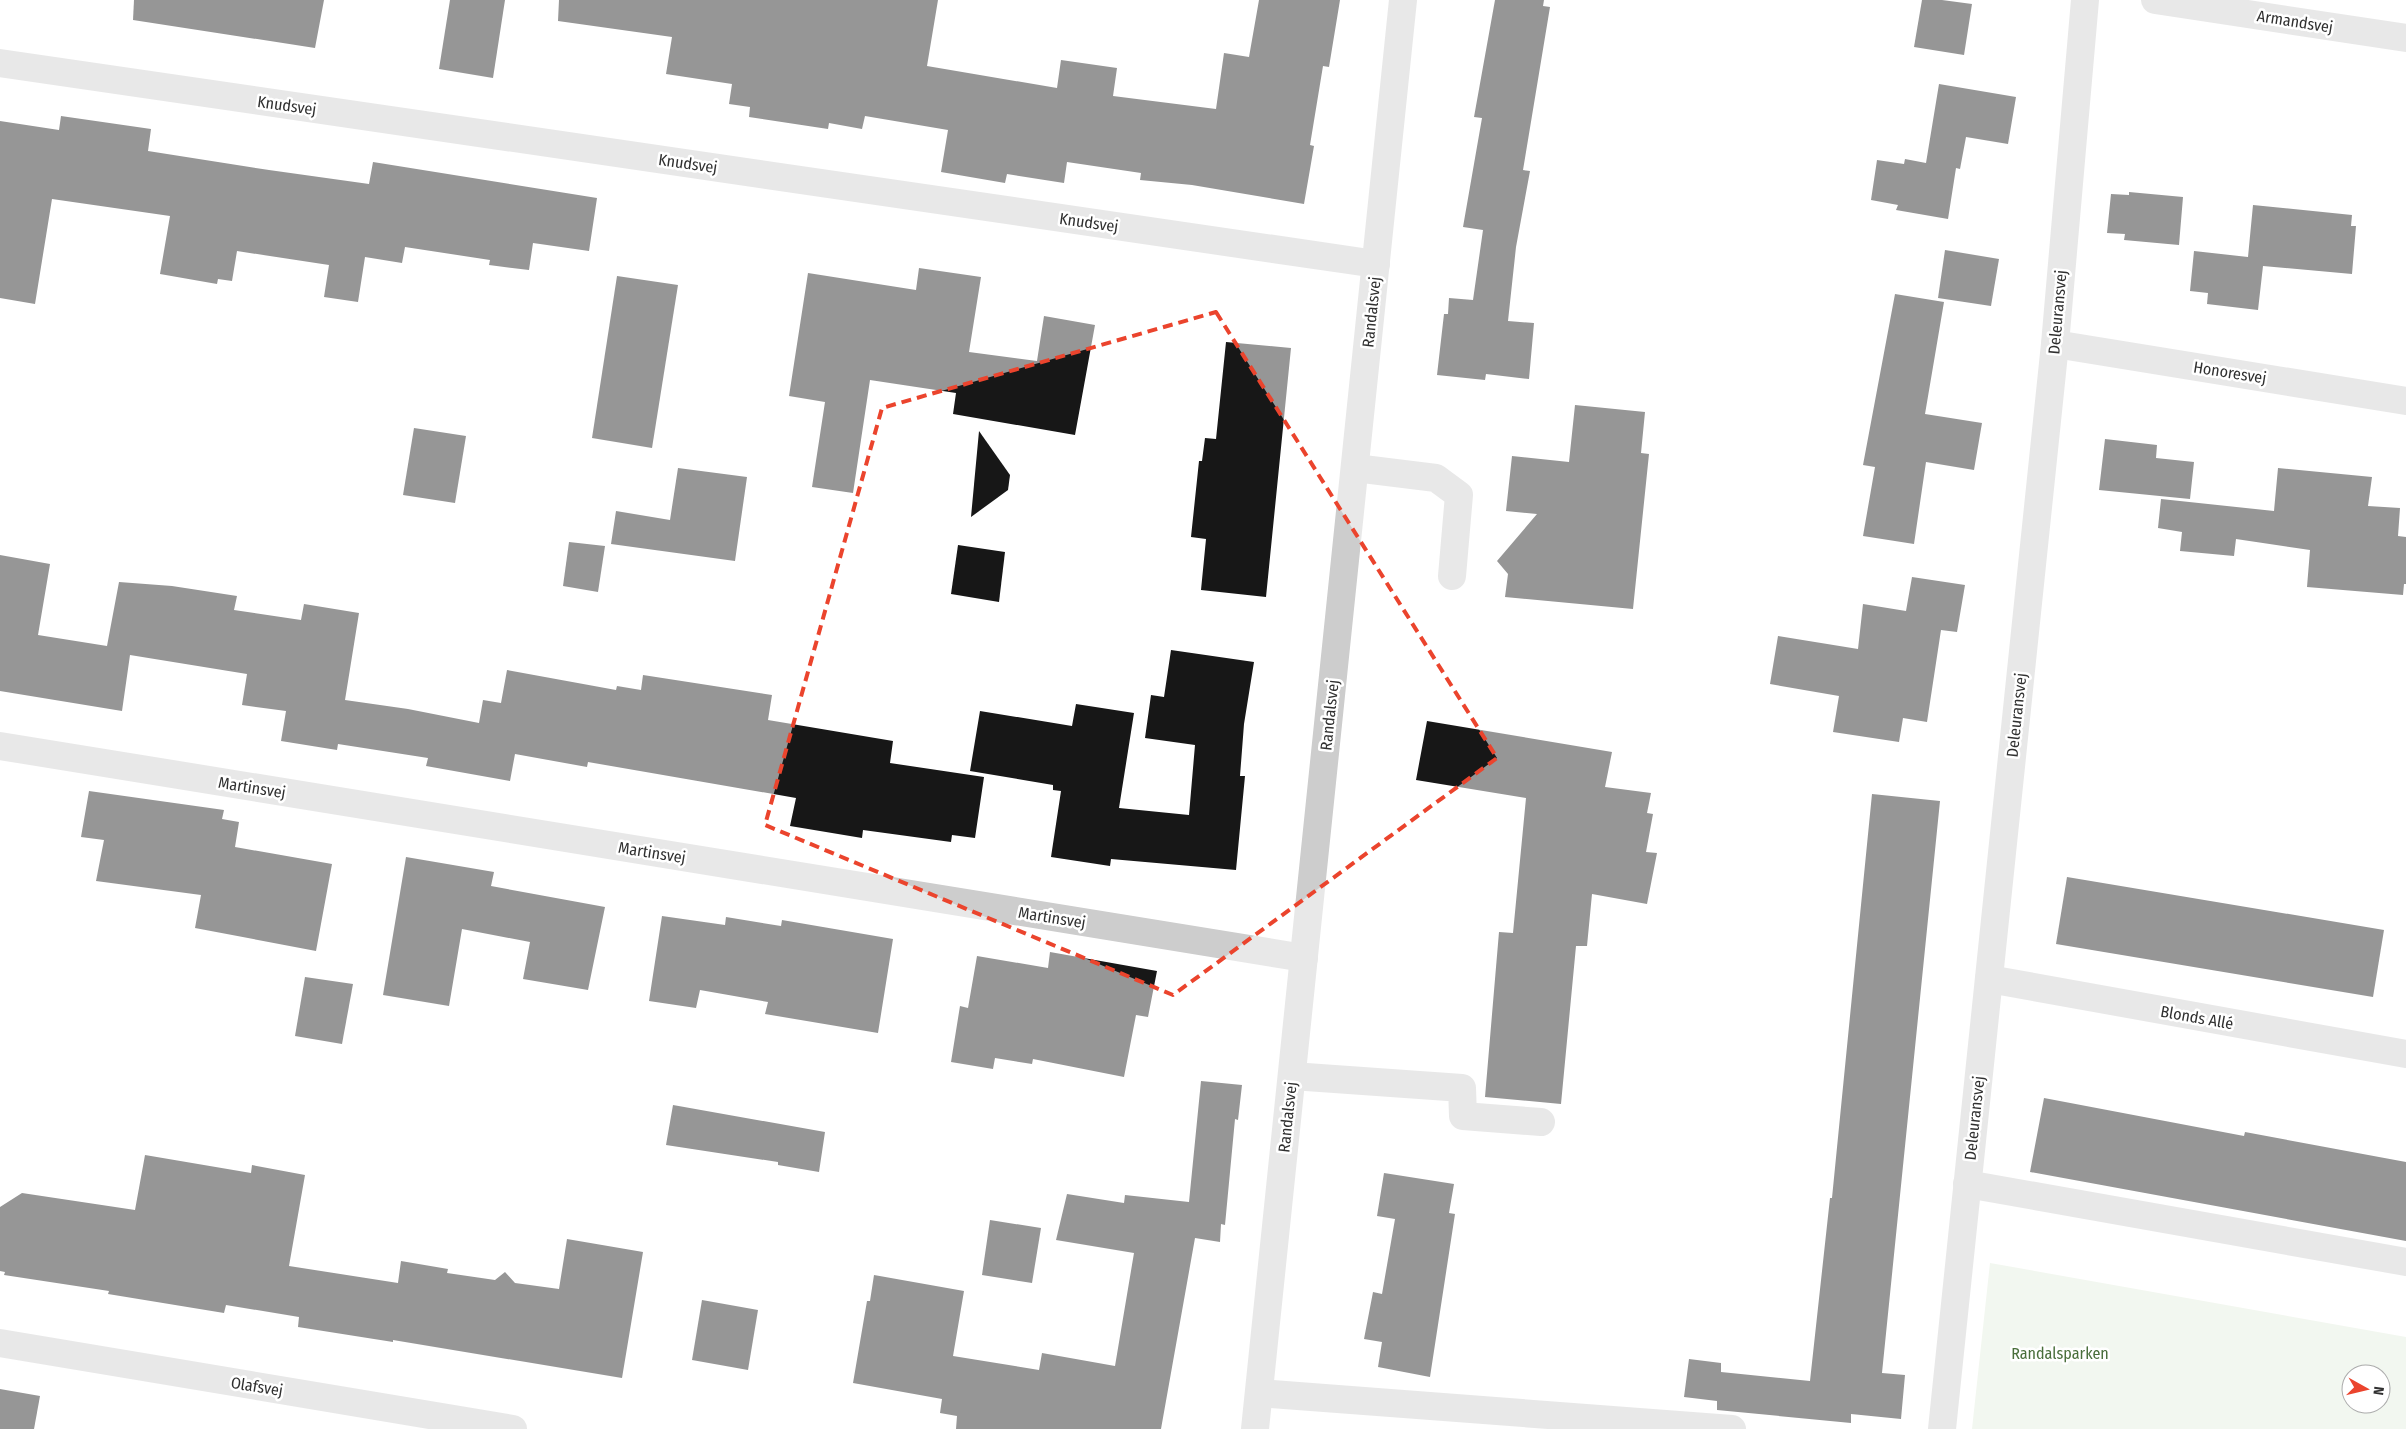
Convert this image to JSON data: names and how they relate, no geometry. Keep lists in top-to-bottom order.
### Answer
{
  "streets": {
    "street": [
      "Armandsvej",
      "Knudsvej",
      "Randalsvej",
      "Deleuransvej",
      "Honoresvej",
      "Martinsvej",
      "Blonds Allé",
      "Olafsvej"
    ]
  },
  "crossings": [
    ["Knudsvej", "Randalsvej"],
    ["Randalsvej", "Martinsvej"],
    ["Deleuransvej", "Honoresvej"],
    ["Deleuransvej", "Blonds Allé"]
  ],
  "parks": ["Randalsparken"],
  "north": "right"
}
